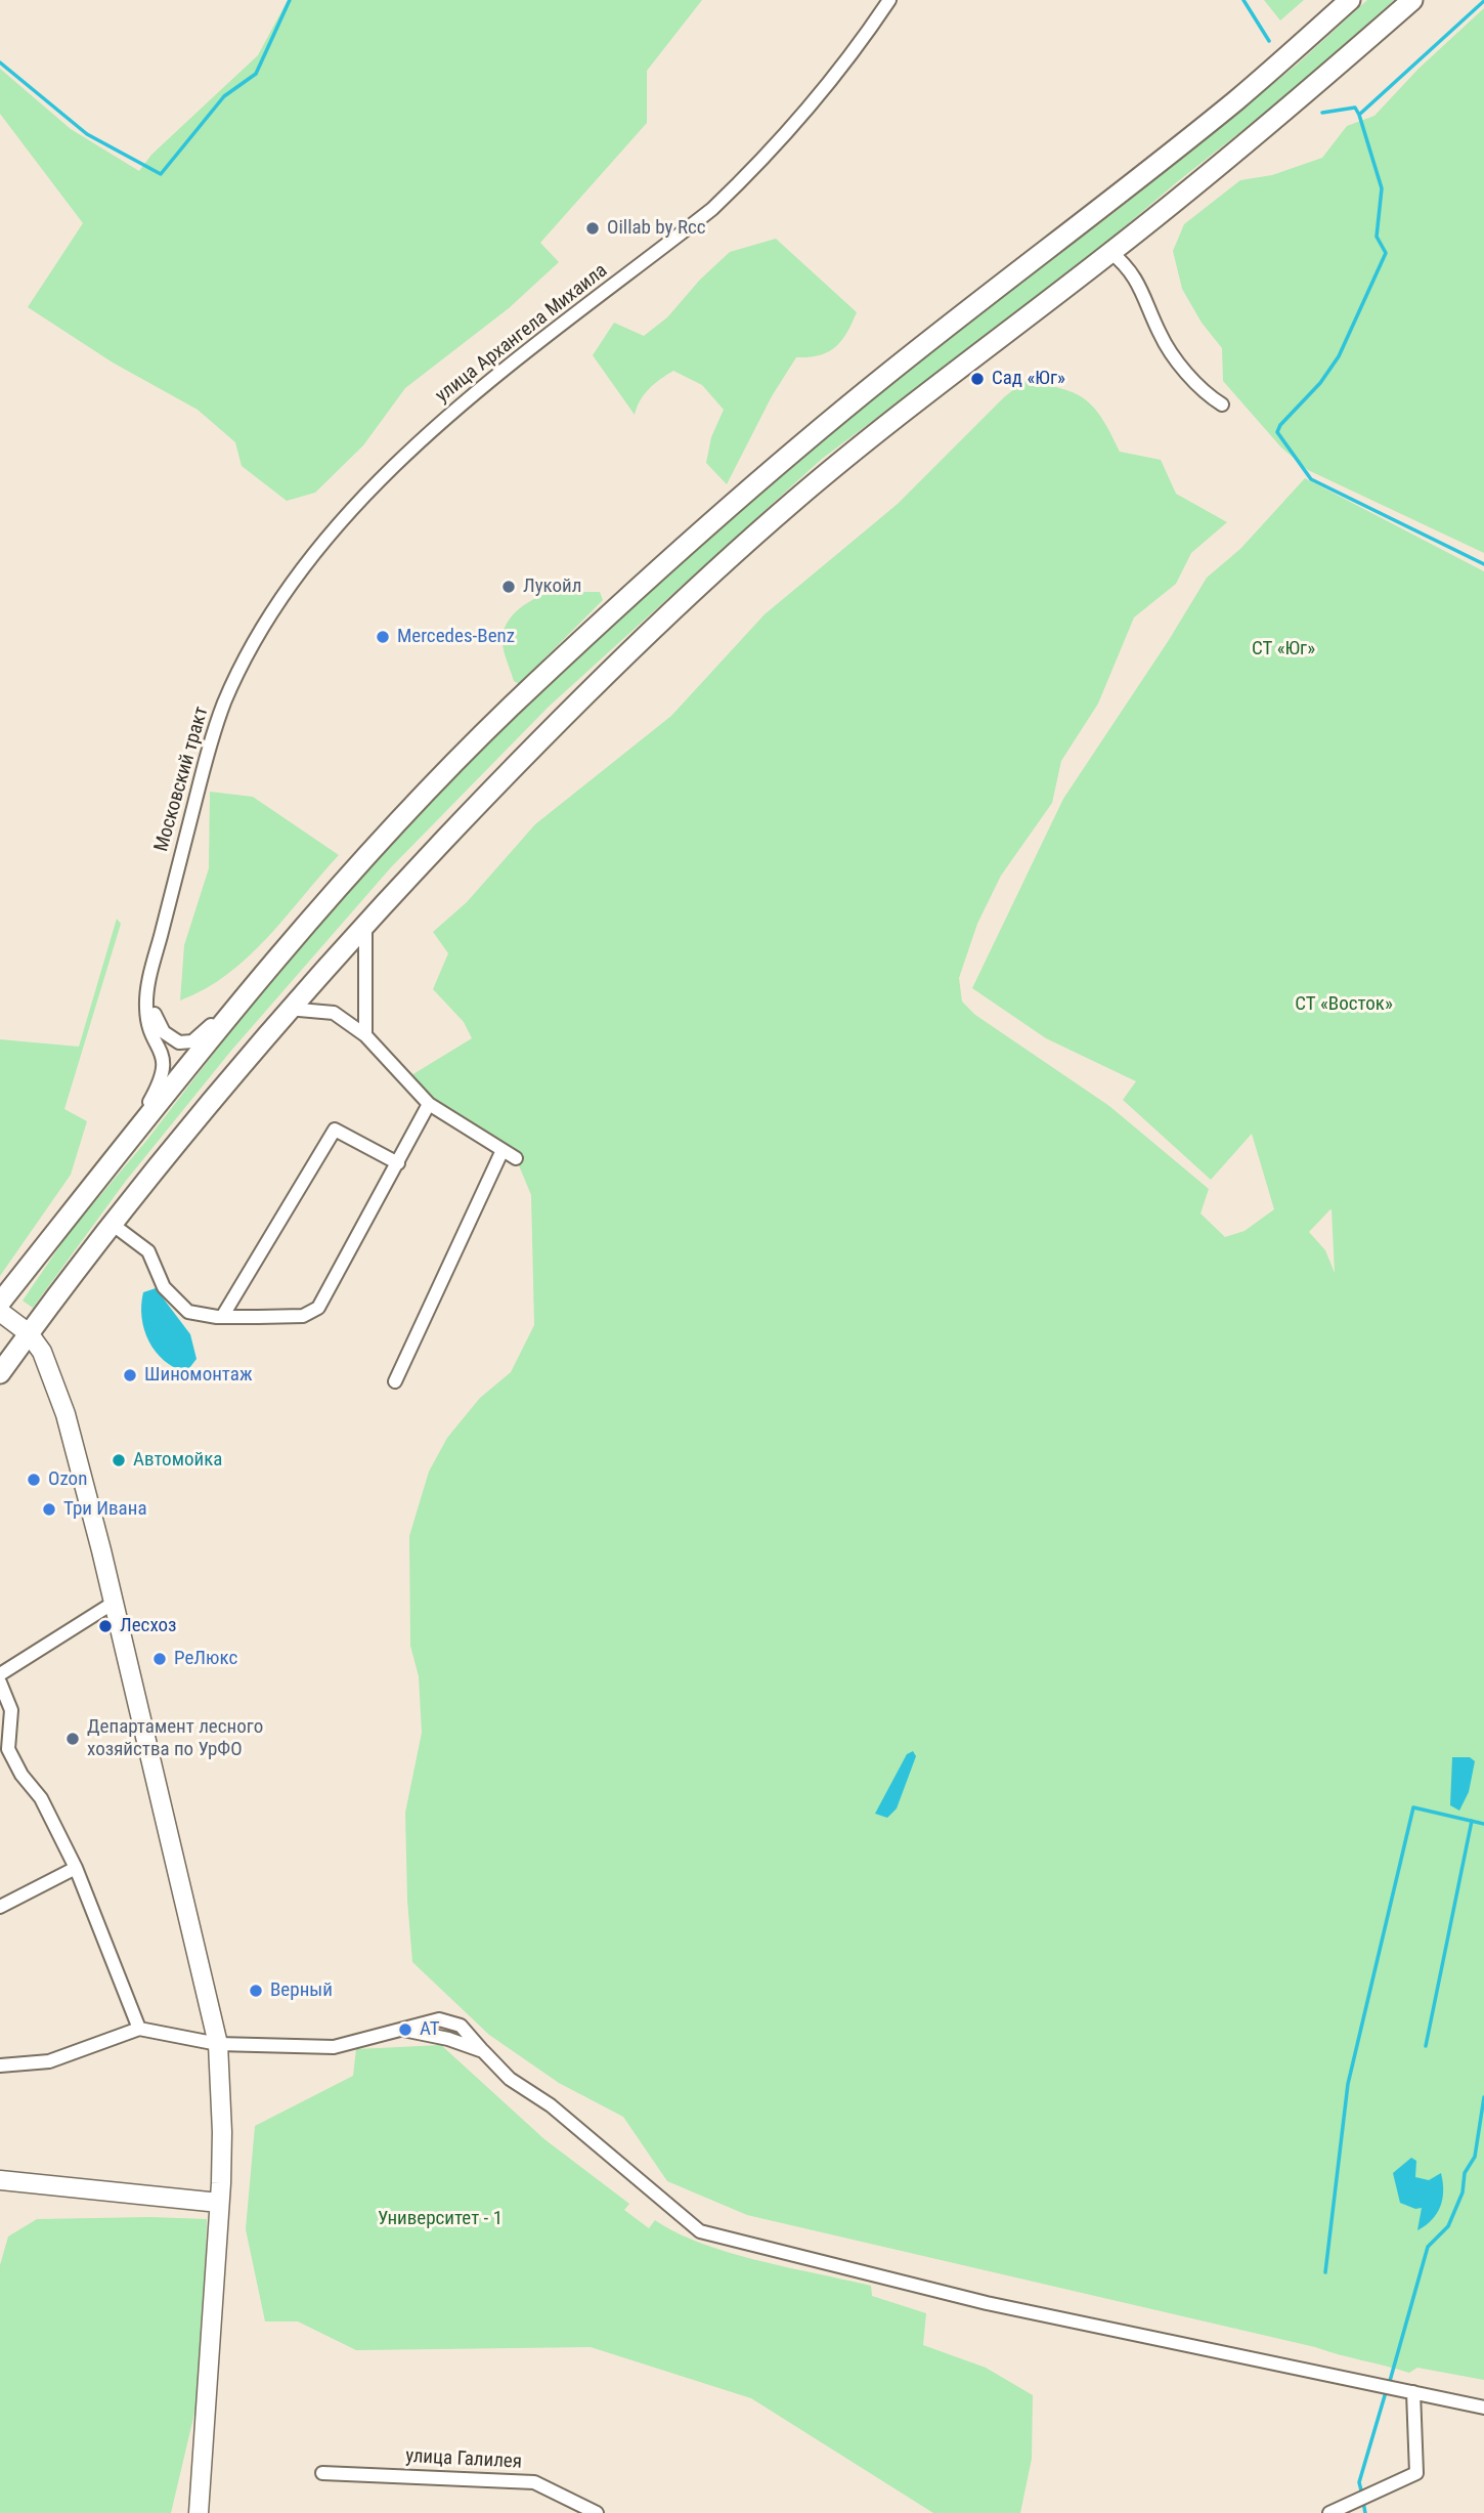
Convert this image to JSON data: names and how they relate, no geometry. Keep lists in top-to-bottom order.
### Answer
{
  "streets": {
    "street": ["улица Архангела Михаила", "Московский тракт", "улица Галилея"]
  },
  "crossings": [
    ["улица Архангела Михаила", "Московский тракт"]
  ],
  "parks": ["СТ «Юг»", "СТ «Восток»", "Университет - 1"],
  "places": [
    "Oillab by Rcc",
    "Сад «Юг»",
    "Лукойл",
    "Mercedes-Benz",
    "Шиномонтаж",
    "Автомойка",
    "Ozon",
    "Три Ивана",
    "Лесхоз",
    "РеЛюкс",
    "Департамент лесного хозяйства по УрФО",
    "Верный",
    "AT"
  ]
}
